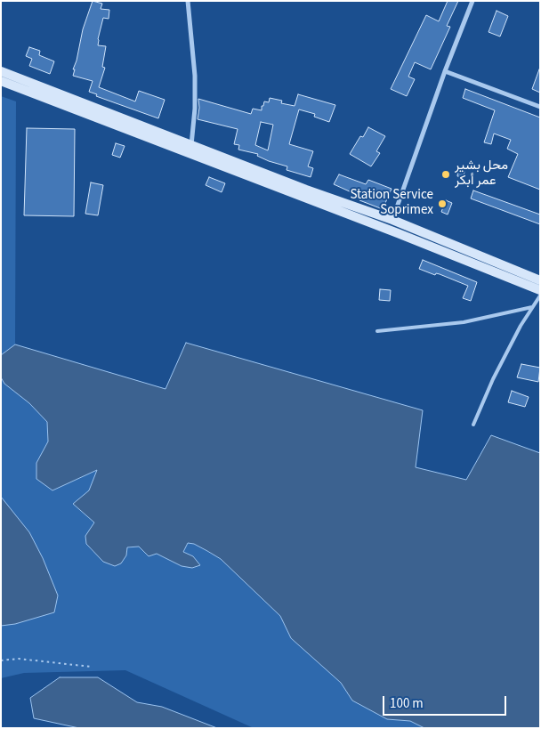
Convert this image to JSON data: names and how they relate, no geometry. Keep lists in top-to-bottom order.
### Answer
{
  "places": ["محل بشير عمر أبكر", "Station Service Soprimex"],
  "scale_bar": "100 m"
}
